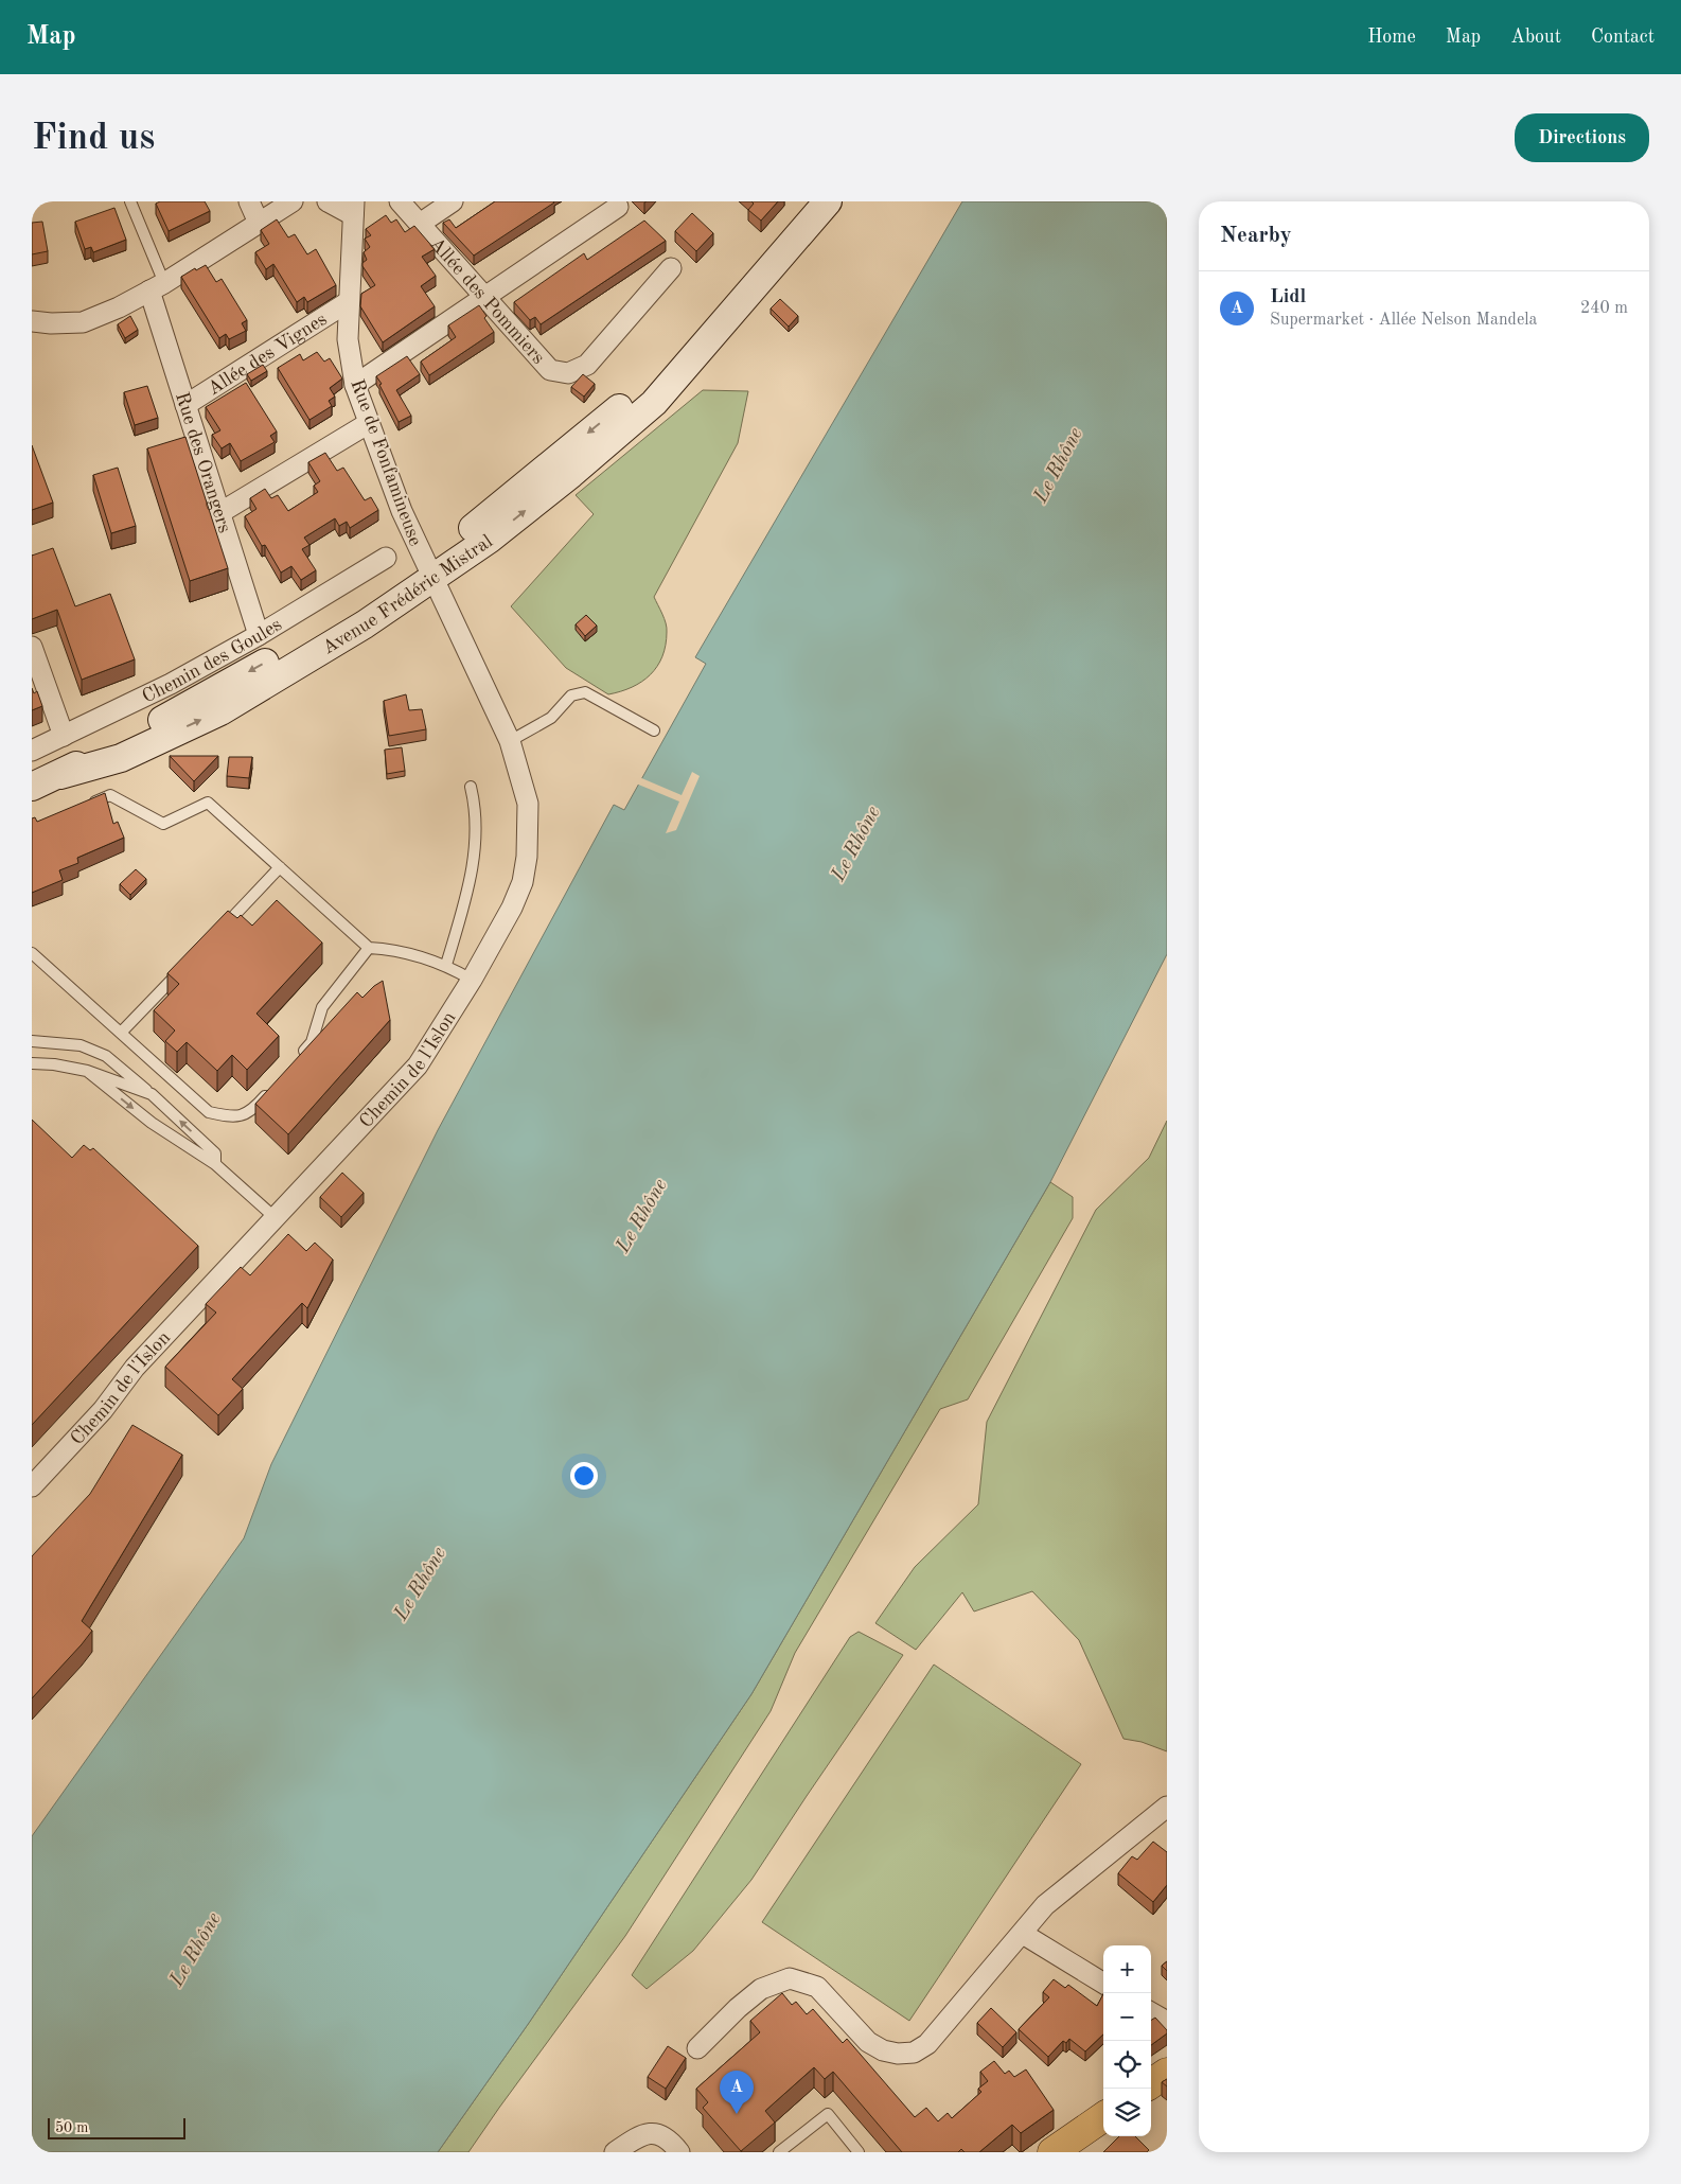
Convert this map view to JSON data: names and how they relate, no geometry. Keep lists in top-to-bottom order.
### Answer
{
  "streets": {
    "main road": ["Avenue Frédéric Mistral"],
    "street": [
      "Allée des Pommiers",
      "Allée des Vignes",
      "Rue des Orangers",
      "Rue de Fonfamineuse",
      "Chemin des Goules",
      "Chemin de l'Islon"
    ]
  },
  "crossings": [
    ["Allée des Vignes", "Rue des Orangers"],
    ["Allée des Vignes", "Rue de Fonfamineuse"],
    ["Rue des Orangers", "Chemin des Goules"],
    ["Rue de Fonfamineuse", "Avenue Frédéric Mistral"],
    ["Rue de Fonfamineuse", "Chemin de l'Islon"],
    ["Avenue Frédéric Mistral", "Chemin de l'Islon"]
  ],
  "water": ["Le Rhône"],
  "scale_bar": "50 m",
  "page": {
    "header": "Map",
    "nav": [
      "Home",
      "Map",
      "About",
      "Contact"
    ],
    "buttons": "Directions",
    "title": "Find us",
    "heading": "Nearby",
    "list": [
      {
        "mark": "A",
        "name": "Lidl",
        "note": "Supermarket · Allée Nelson Mandela",
        "value": "240 m"
      }
    ],
    "map_buttons": ["+", "−"],
    "pins": "A",
    "scale": "50 m"
  }
}
